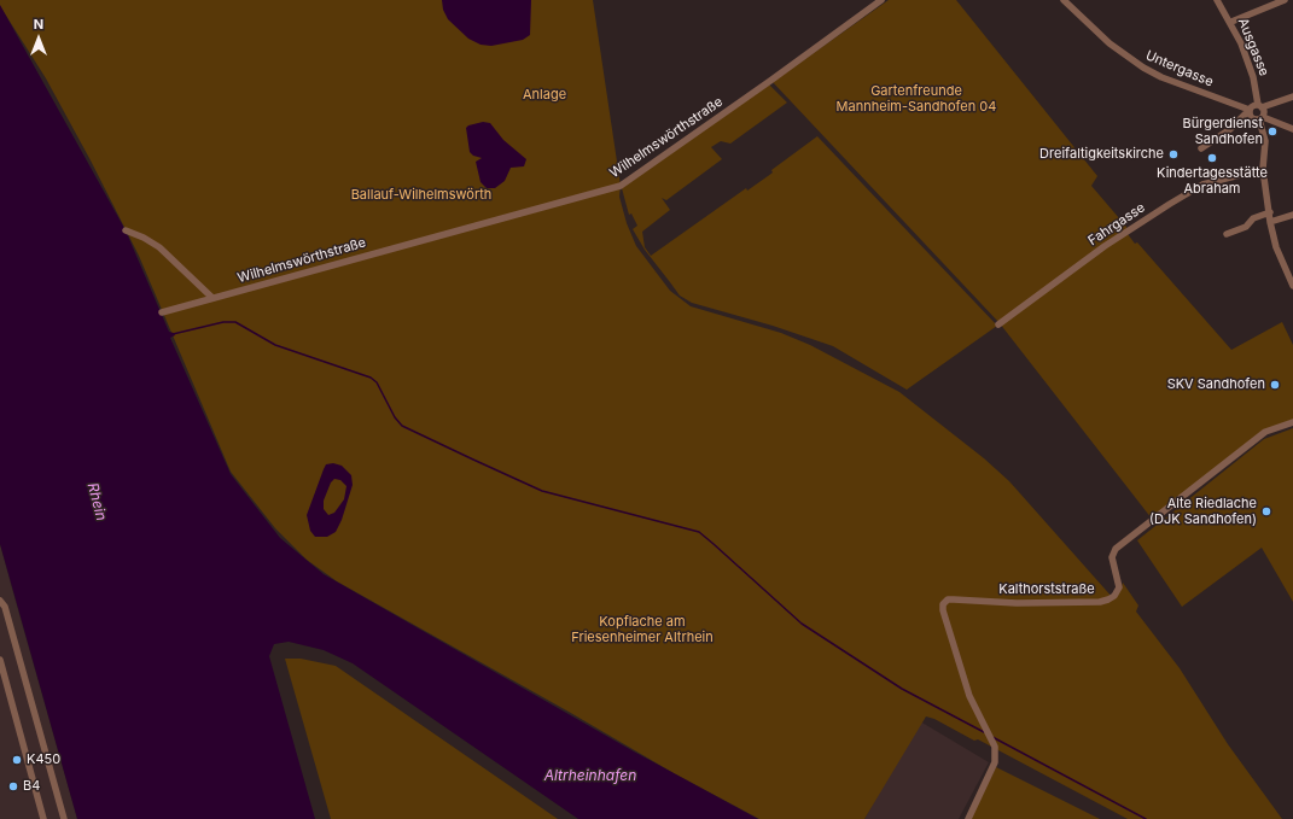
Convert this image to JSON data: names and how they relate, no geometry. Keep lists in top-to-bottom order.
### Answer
{
  "streets": {
    "street": [
      "Ausgasse",
      "Untergasse",
      "Wilhelmswörthstraße",
      "Fahrgasse",
      "Kalthorststraße"
    ]
  },
  "crossings": [
    ["Ausgasse", "Fahrgasse"]
  ],
  "water": ["Rhein", "Altrheinhafen"],
  "parks": [
    "Gartenfreunde Mannheim-Sandhofen 04",
    "Anlage",
    "Ballauf-Wilhelmswörth",
    "Kopflache am Friesenheimer Altrhein"
  ],
  "places": [
    "Bürgerdienst Sandhofen",
    "Dreifaltigkeitskirche",
    "Kindertagesstätte Abraham",
    "SKV Sandhofen",
    "Alte Riedlache (DJK Sandhofen)",
    "K450",
    "B4"
  ],
  "north": "top"
}
